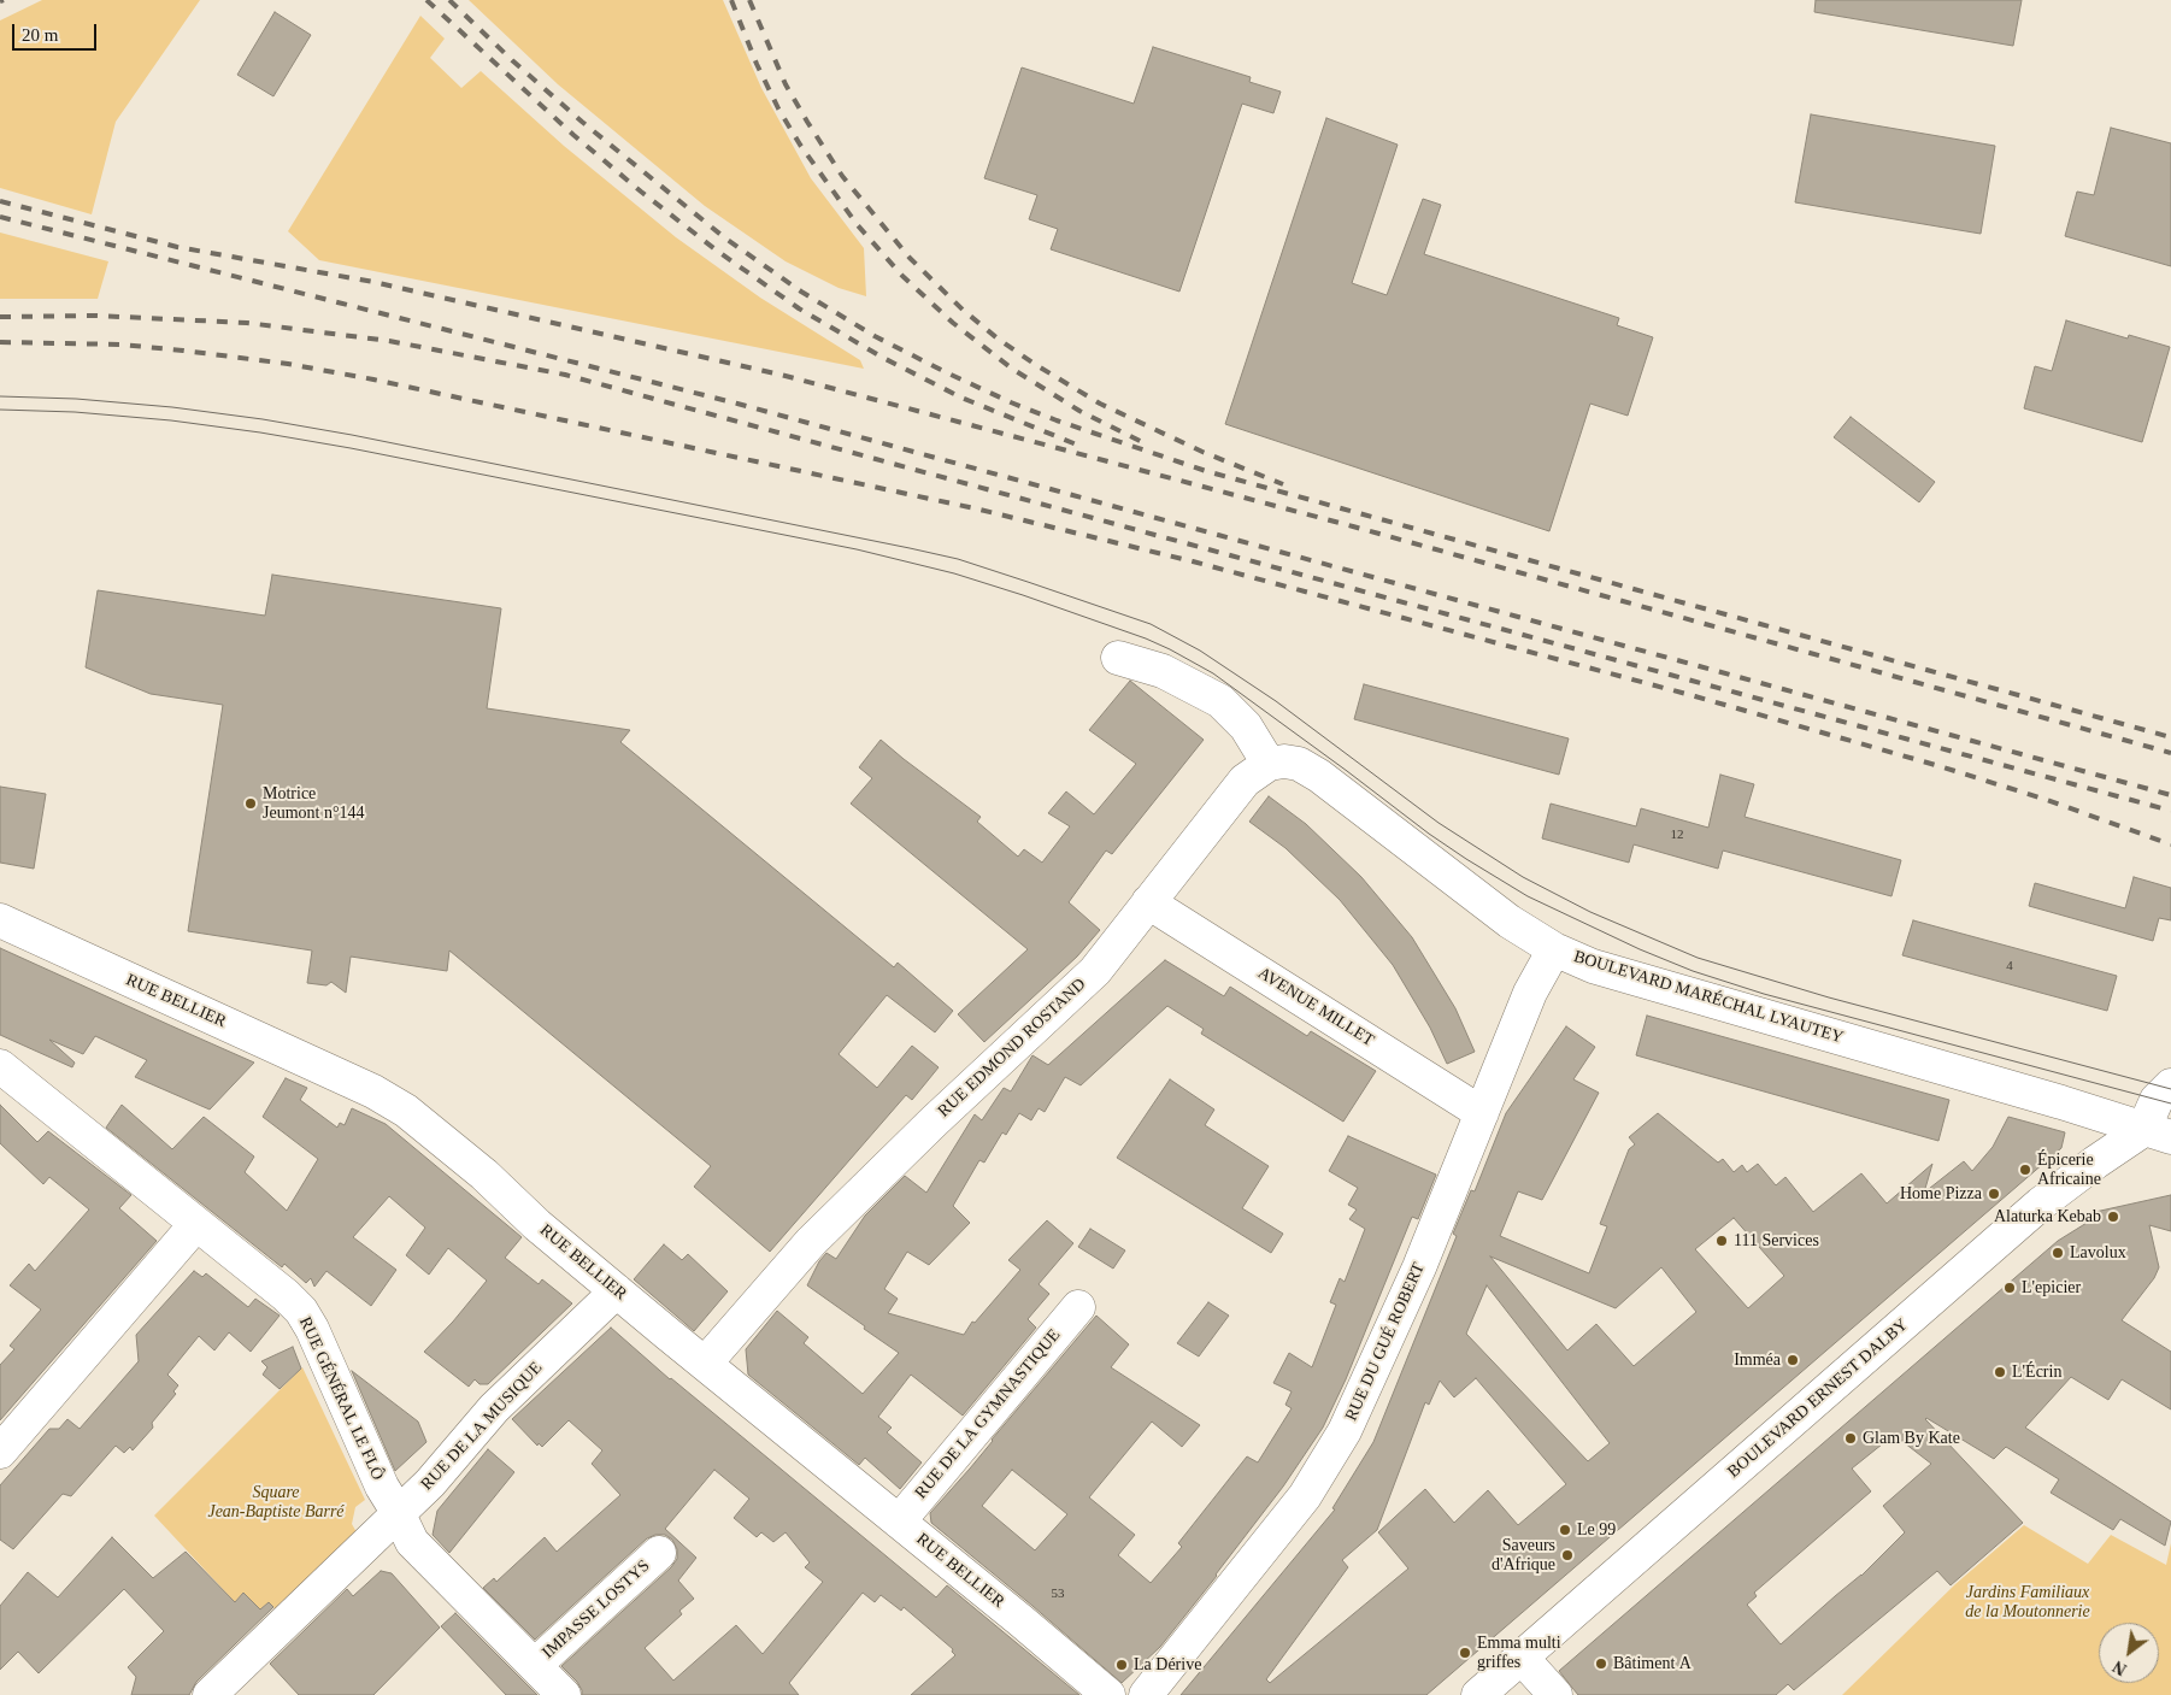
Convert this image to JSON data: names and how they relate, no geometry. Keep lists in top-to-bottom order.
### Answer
{
  "streets": {
    "street": [
      "BOULEVARD MARÉCHAL LYAUTEY",
      "RUE BELLIER",
      "AVENUE MILLET",
      "RUE EDMOND ROSTAND",
      "RUE DU GUÉ ROBERT",
      "RUE GÉNÉRAL LE FLÔ",
      "BOULEVARD ERNEST DALBY",
      "RUE DE LA GYMNASTIQUE",
      "RUE DE LA MUSIQUE",
      "IMPASSE LOSTYS"
    ]
  },
  "crossings": [
    ["BOULEVARD MARÉCHAL LYAUTEY", "RUE EDMOND ROSTAND"],
    ["BOULEVARD MARÉCHAL LYAUTEY", "RUE DU GUÉ ROBERT"],
    ["BOULEVARD MARÉCHAL LYAUTEY", "BOULEVARD ERNEST DALBY"],
    ["RUE BELLIER", "RUE EDMOND ROSTAND"],
    ["RUE BELLIER", "RUE DE LA GYMNASTIQUE"],
    ["RUE BELLIER", "RUE DE LA MUSIQUE"],
    ["AVENUE MILLET", "RUE EDMOND ROSTAND"],
    ["AVENUE MILLET", "RUE DU GUÉ ROBERT"],
    ["RUE GÉNÉRAL LE FLÔ", "RUE DE LA MUSIQUE"],
    ["RUE GÉNÉRAL LE FLÔ", "IMPASSE LOSTYS"]
  ],
  "parks": ["Square Jean-Baptiste Barré", "Jardins Familiaux de la Moutonnerie"],
  "places": [
    "Motrice Jeumont n°144",
    "Épicerie Africaine",
    "Home Pizza",
    "Alaturka Kebab",
    "111 Services",
    "Lavolux",
    "L'epicier",
    "Imméa",
    "L'Écrin",
    "Glam By Kate",
    "Le 99",
    "Saveurs d'Afrique",
    "Emma multi griffes",
    "Bâtiment A",
    "La Dérive"
  ],
  "house_numbers": ["12", "4", "53"],
  "scale_bar": "20 m",
  "north": "bottom left"
}
